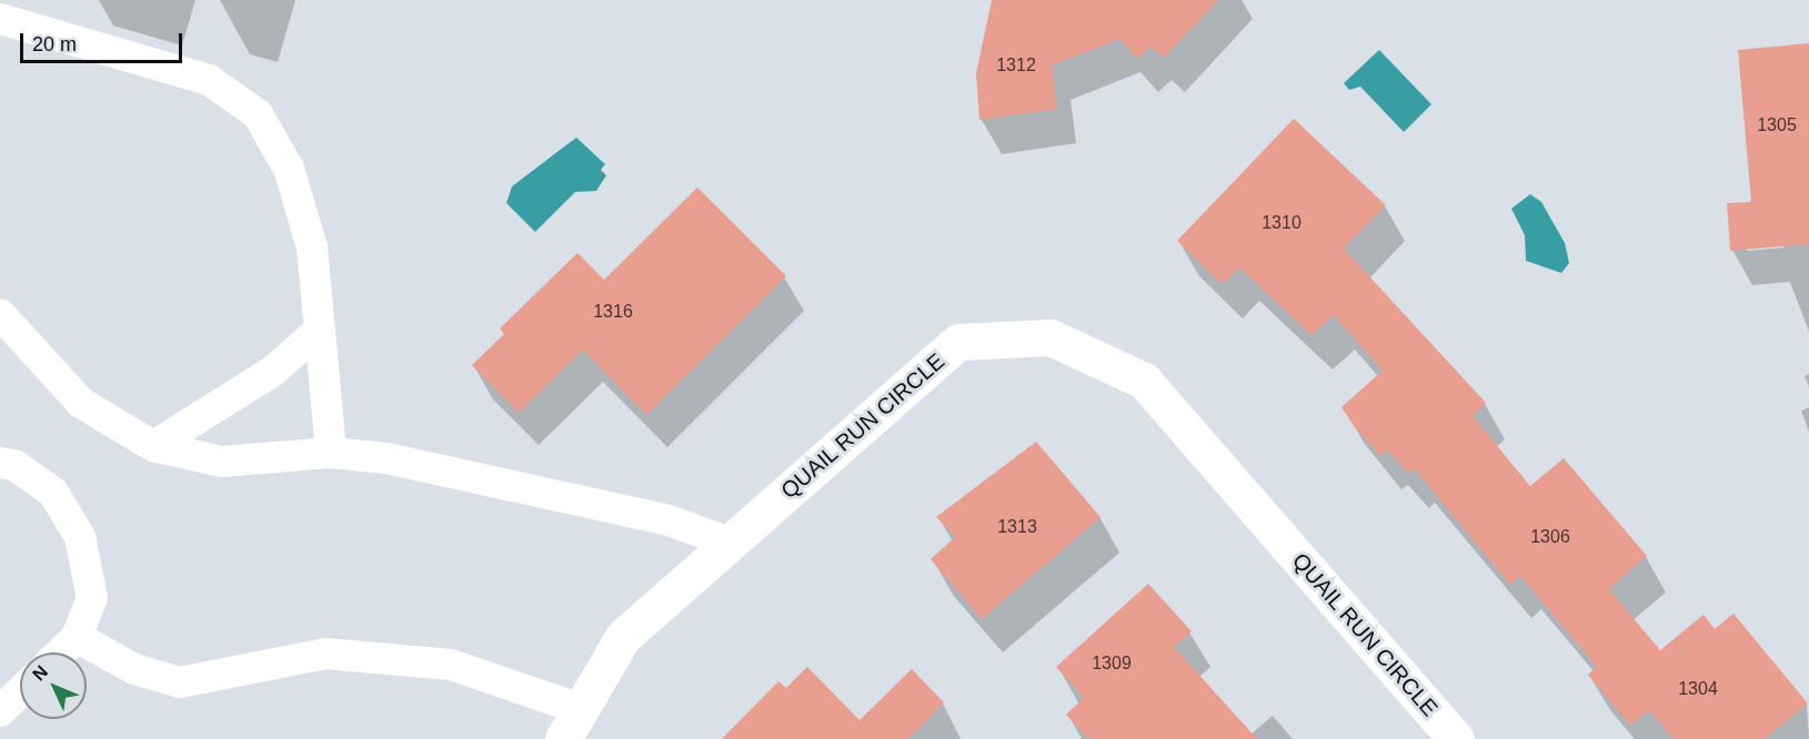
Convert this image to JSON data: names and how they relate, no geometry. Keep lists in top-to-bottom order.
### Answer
{
  "streets": {
    "street": ["QUAIL RUN CIRCLE"]
  },
  "house_numbers": [
    "1312",
    "1305",
    "1310",
    "1316",
    "1313",
    "1306",
    "1309",
    "1304"
  ],
  "scale_bar": "20 m",
  "north": "top left"
}
